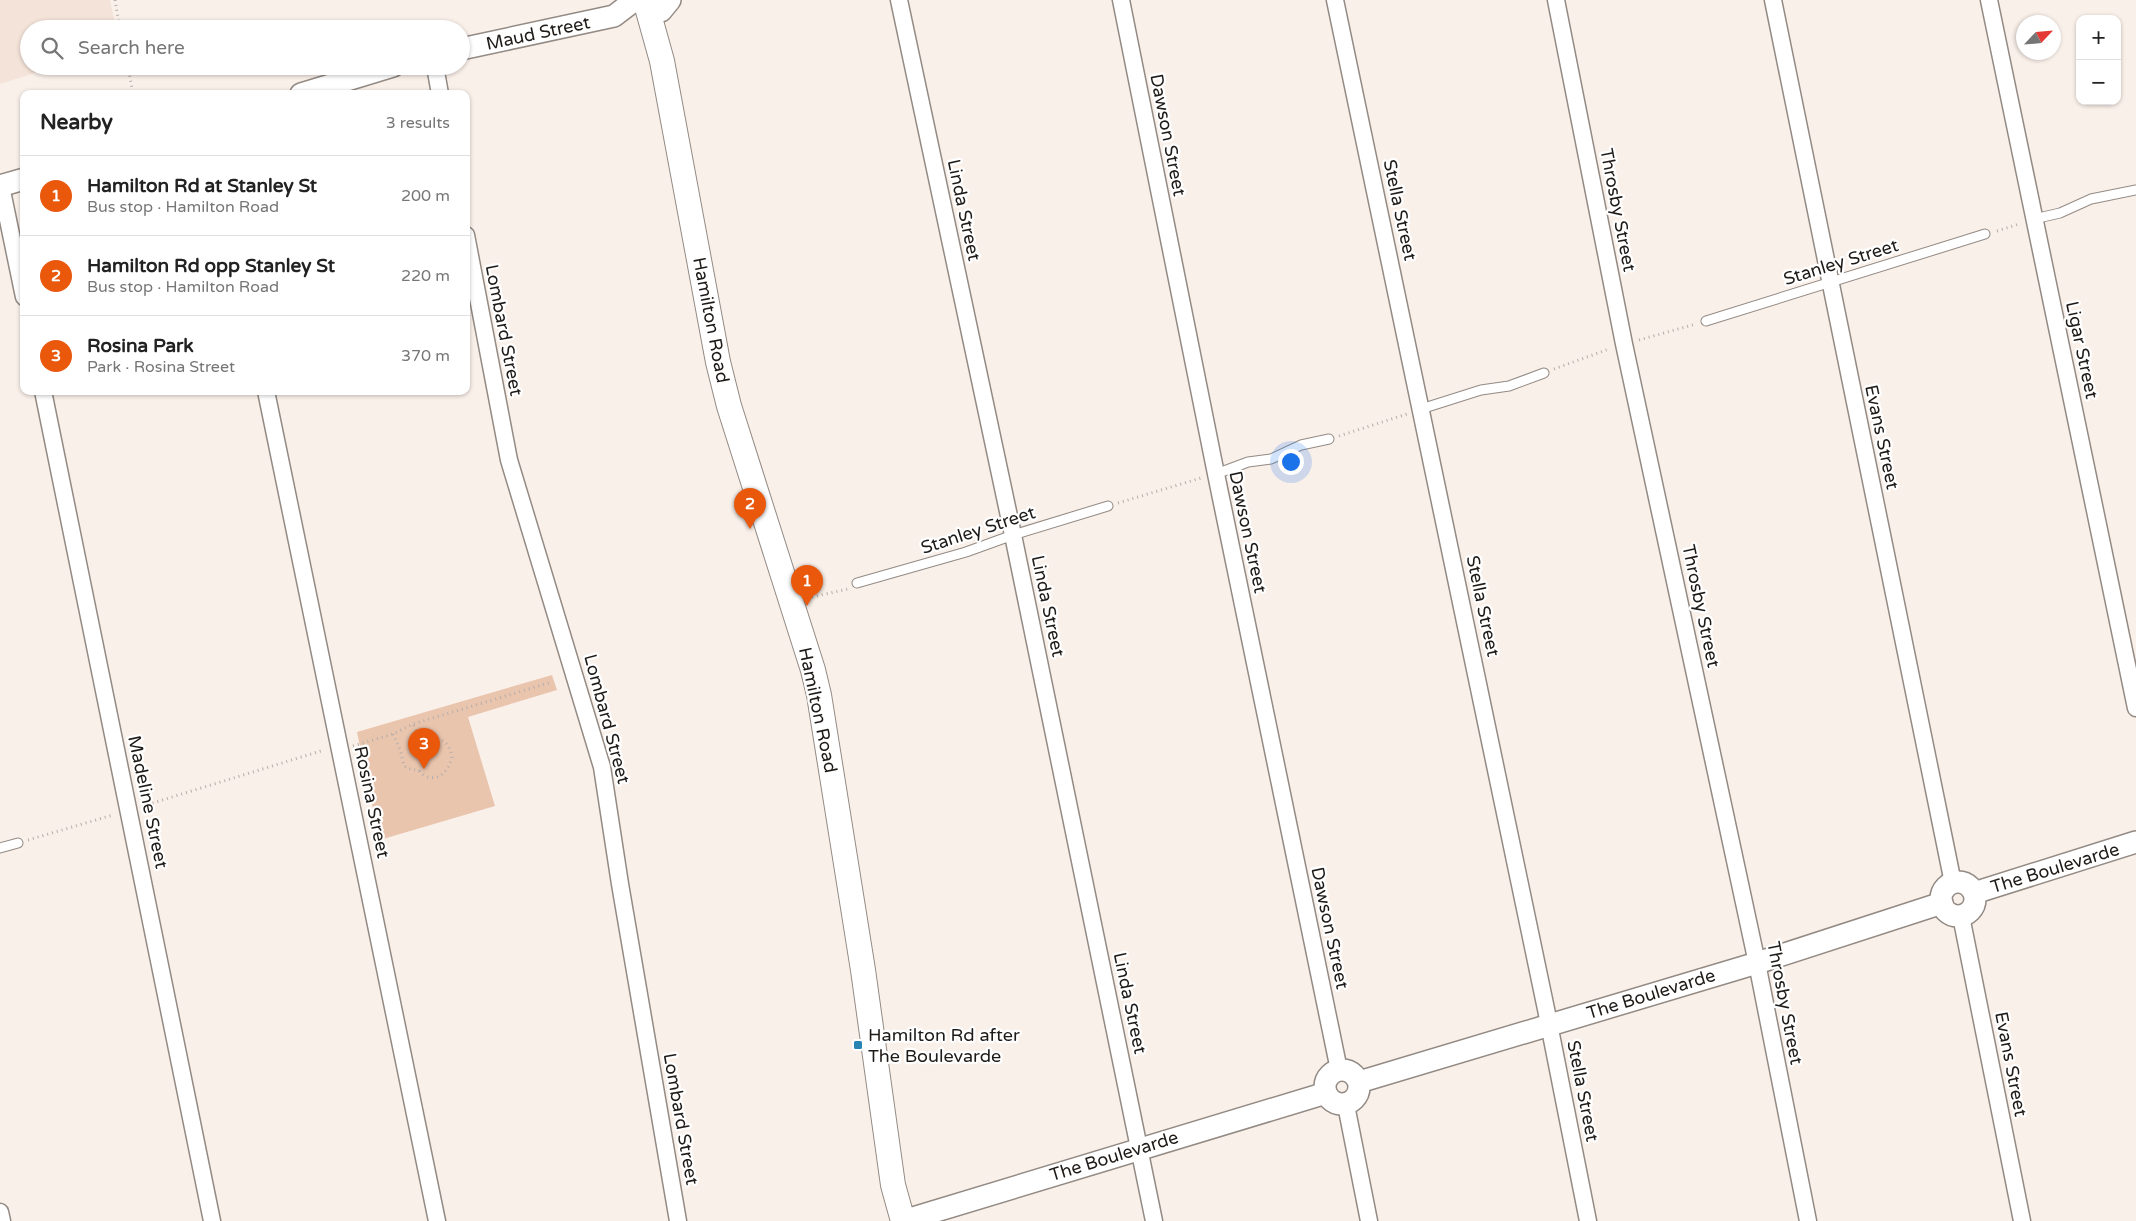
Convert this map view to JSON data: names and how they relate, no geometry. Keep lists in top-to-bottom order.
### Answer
{
  "streets": {
    "main road": ["Hamilton Road"],
    "street": [
      "Maud Street",
      "Dawson Street",
      "Linda Street",
      "Stella Street",
      "Throsby Street",
      "Lombard Street",
      "Ligar Street",
      "Evans Street",
      "Madeline Street",
      "Rosina Street",
      "The Boulevarde"
    ],
    "lane": ["Stanley Street"]
  },
  "crossings": [
    ["Maud Street", "Hamilton Road"],
    ["Dawson Street", "The Boulevarde"],
    ["Linda Street", "Stanley Street"],
    ["Linda Street", "The Boulevarde"],
    ["Stella Street", "The Boulevarde"],
    ["Throsby Street", "The Boulevarde"],
    ["Stanley Street", "Evans Street"],
    ["Hamilton Road", "The Boulevarde"],
    ["Evans Street", "The Boulevarde"]
  ],
  "places": {
    "transit": ["Hamilton Rd after The Boulevarde"]
  },
  "north": "top right",
  "page": {
    "map_buttons": ["+", "−"],
    "search": "Search here",
    "heading": ["Nearby", "3 results"],
    "list": [
      {
        "mark": "1",
        "name": "Hamilton Rd at Stanley St",
        "note": "Bus stop · Hamilton Road",
        "value": "200 m"
      },
      {
        "mark": "2",
        "name": "Hamilton Rd opp Stanley St",
        "note": "Bus stop · Hamilton Road",
        "value": "220 m"
      },
      {
        "mark": "3",
        "name": "Rosina Park",
        "note": "Park · Rosina Street",
        "value": "370 m"
      }
    ],
    "pins": ["2", "1", "3"]
  }
}
